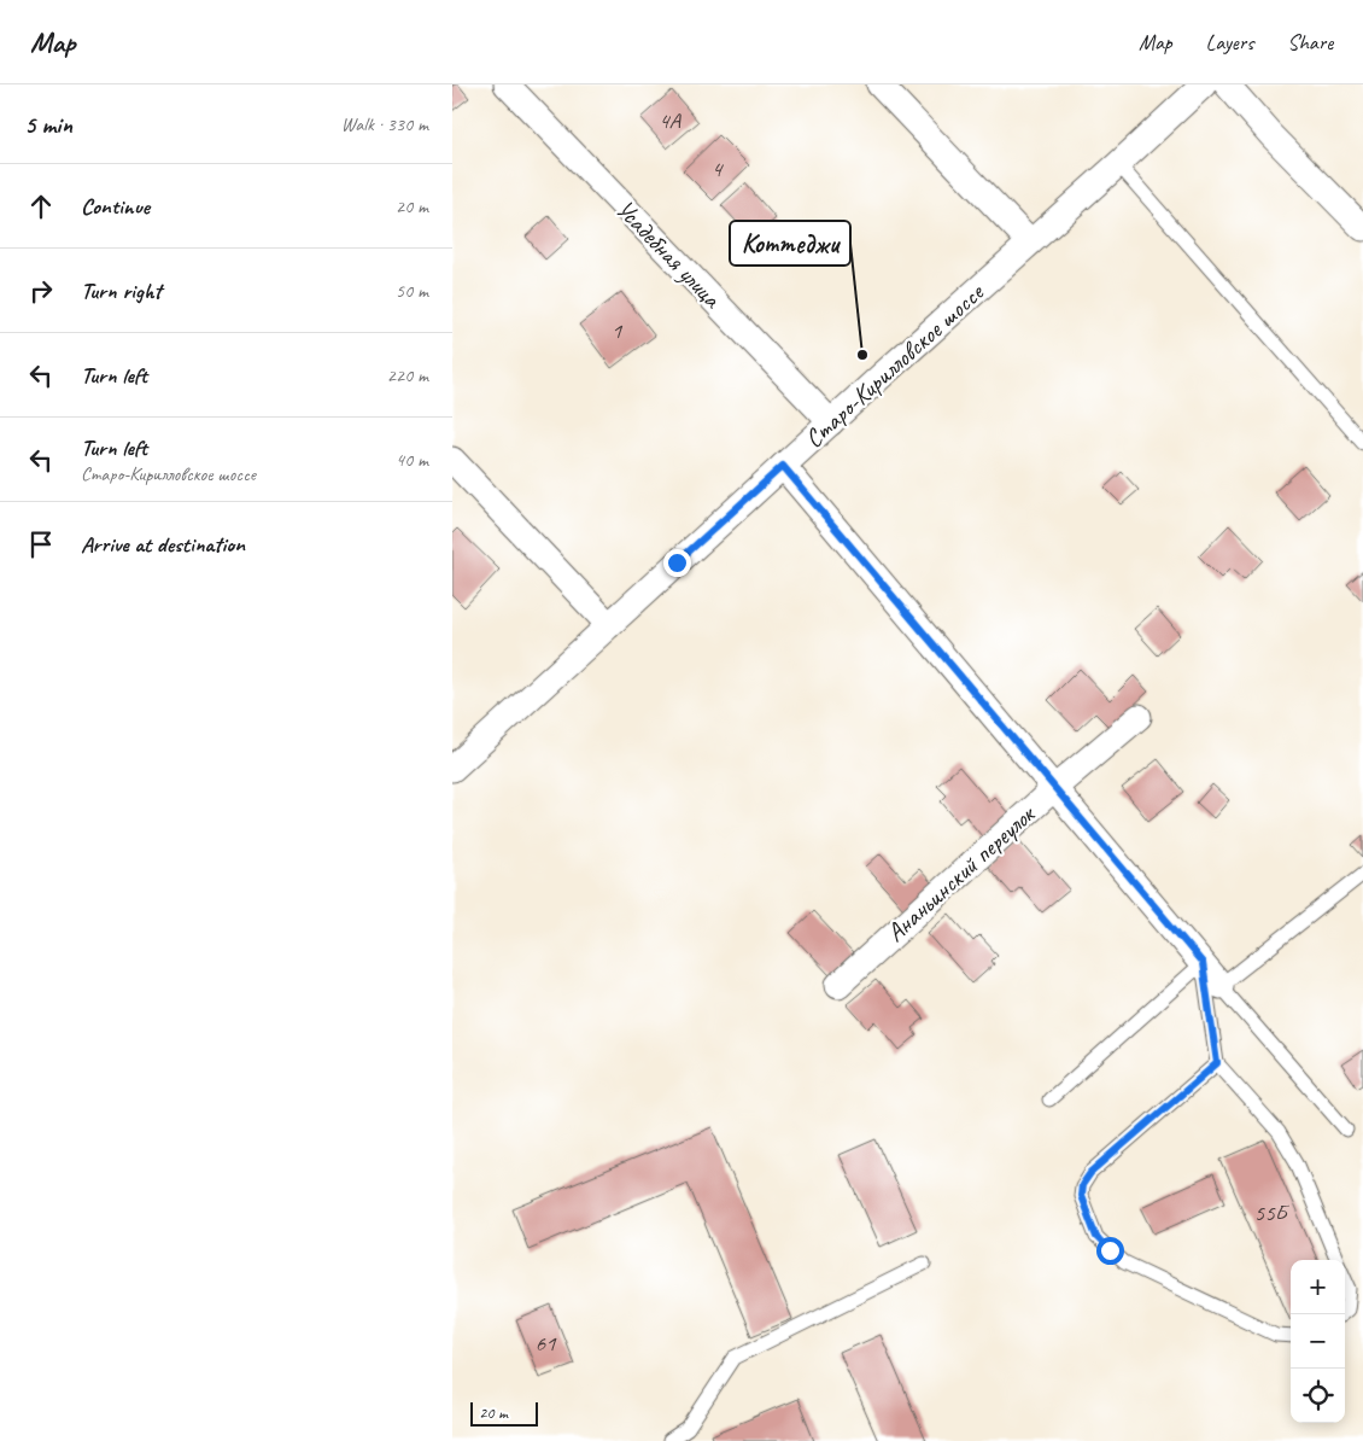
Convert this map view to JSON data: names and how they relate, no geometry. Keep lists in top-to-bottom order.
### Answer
{
  "streets": {
    "street": ["Усадебная улица", "Старо-Кирилловское шоссе", "Ананьинский переулок"]
  },
  "crossings": [
    ["Усадебная улица", "Старо-Кирилловское шоссе"]
  ],
  "places": ["Коттеджи"],
  "house_numbers": [
    "4А",
    "4",
    "1",
    "55Б",
    "61"
  ],
  "scale_bar": "20 m",
  "page": {
    "header": "Map",
    "nav": ["Map", "Layers", "Share"],
    "heading": ["5 min", "Walk · 330 m"],
    "list": [
      ["Continue", "20 m"],
      ["Turn right", "50 m"],
      ["Turn left", "220 m"],
      ["Turn left", "Старо-Кирилловское шоссе", "40 m"],
      "Arrive at destination"
    ],
    "map_buttons": ["+", "−"],
    "scale": "20 m"
  }
}
